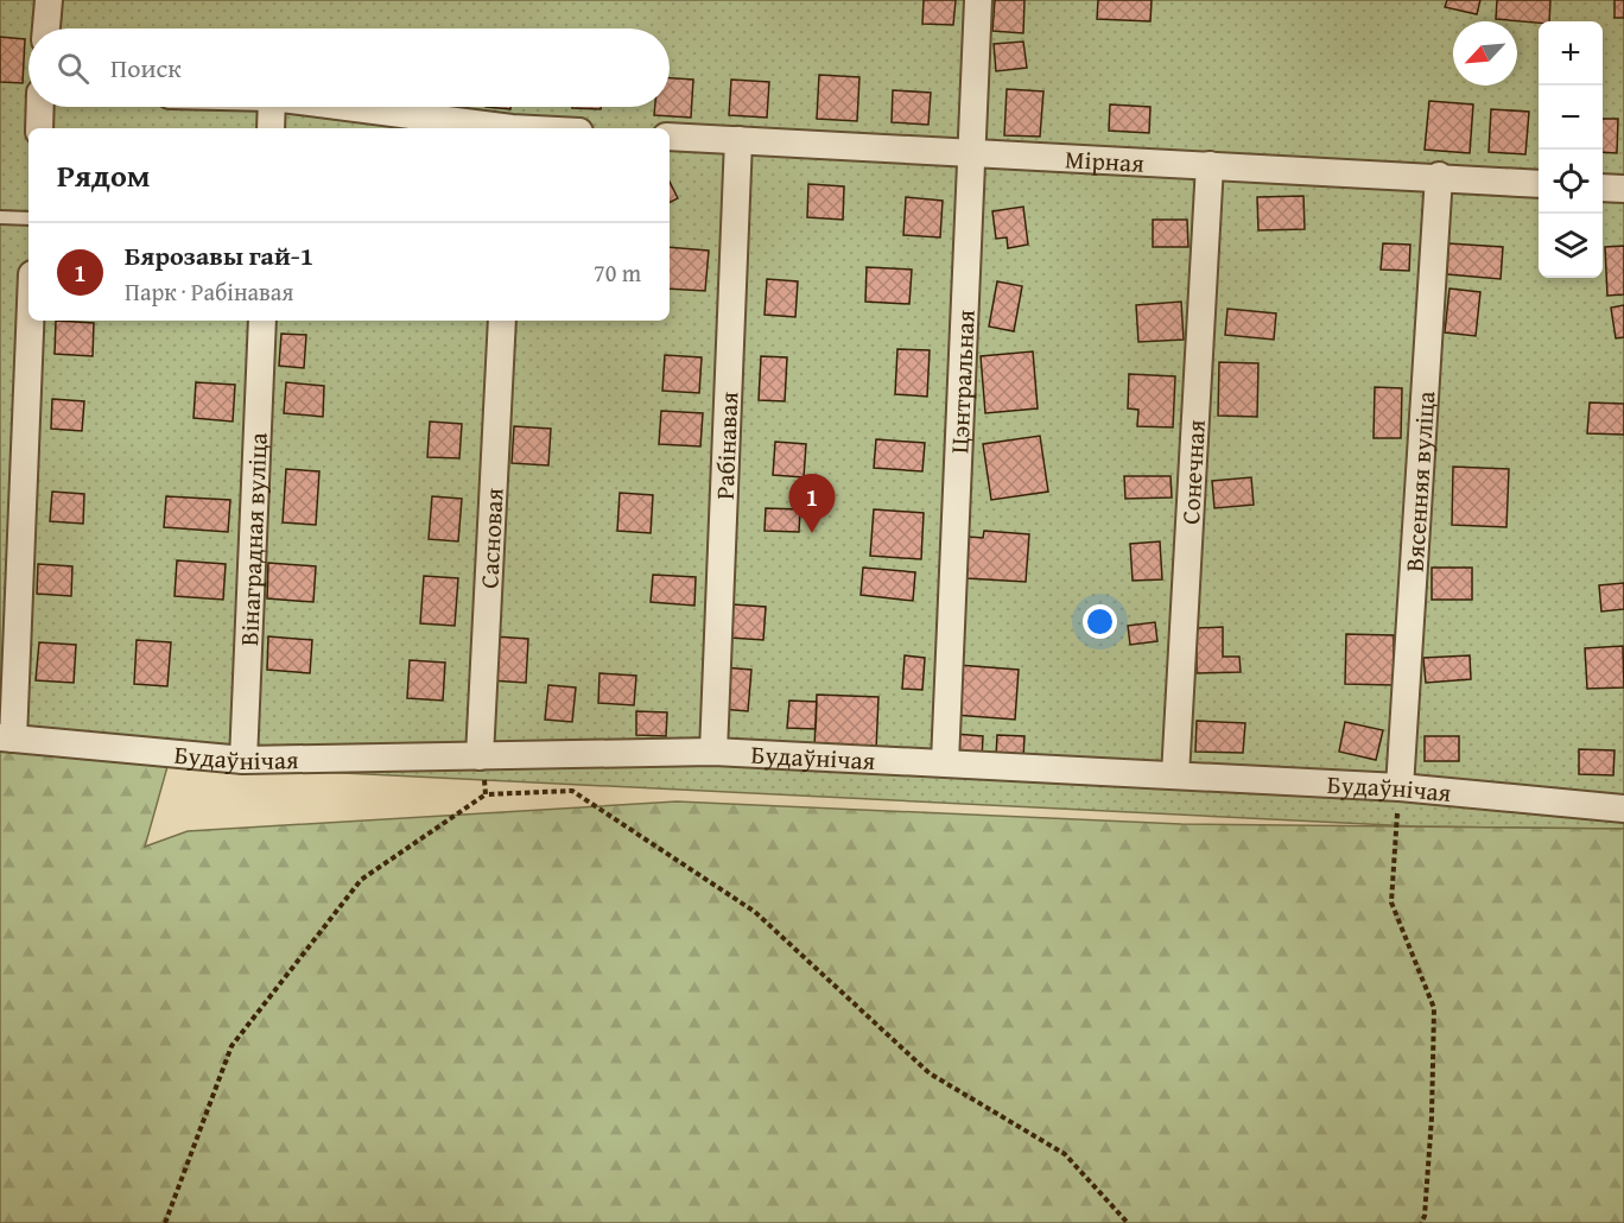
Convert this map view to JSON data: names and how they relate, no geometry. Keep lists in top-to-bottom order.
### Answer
{
  "streets": {
    "street": [
      "Мірная",
      "Цэнтральная",
      "Рабінавая",
      "Сонечная",
      "Вясенняя вуліца",
      "Сасновая",
      "Вінаградная вуліца",
      "Будаўнічая"
    ]
  },
  "crossings": [
    ["Мірная", "Цэнтральная"],
    ["Мірная", "Рабінавая"],
    ["Мірная", "Сонечная"],
    ["Мірная", "Вясенняя вуліца"],
    ["Цэнтральная", "Будаўнічая"],
    ["Рабінавая", "Будаўнічая"],
    ["Сонечная", "Будаўнічая"],
    ["Вясенняя вуліца", "Будаўнічая"],
    ["Сасновая", "Будаўнічая"],
    ["Вінаградная вуліца", "Будаўнічая"]
  ],
  "north": "bottom left",
  "page": {
    "map_buttons": ["+", "−"],
    "search": "Поиск",
    "heading": "Рядом",
    "list": [
      {
        "mark": "1",
        "name": "Бярозавы гай-1",
        "note": "Парк · Рабінавая",
        "value": "70 m"
      }
    ],
    "pins": "1"
  }
}
